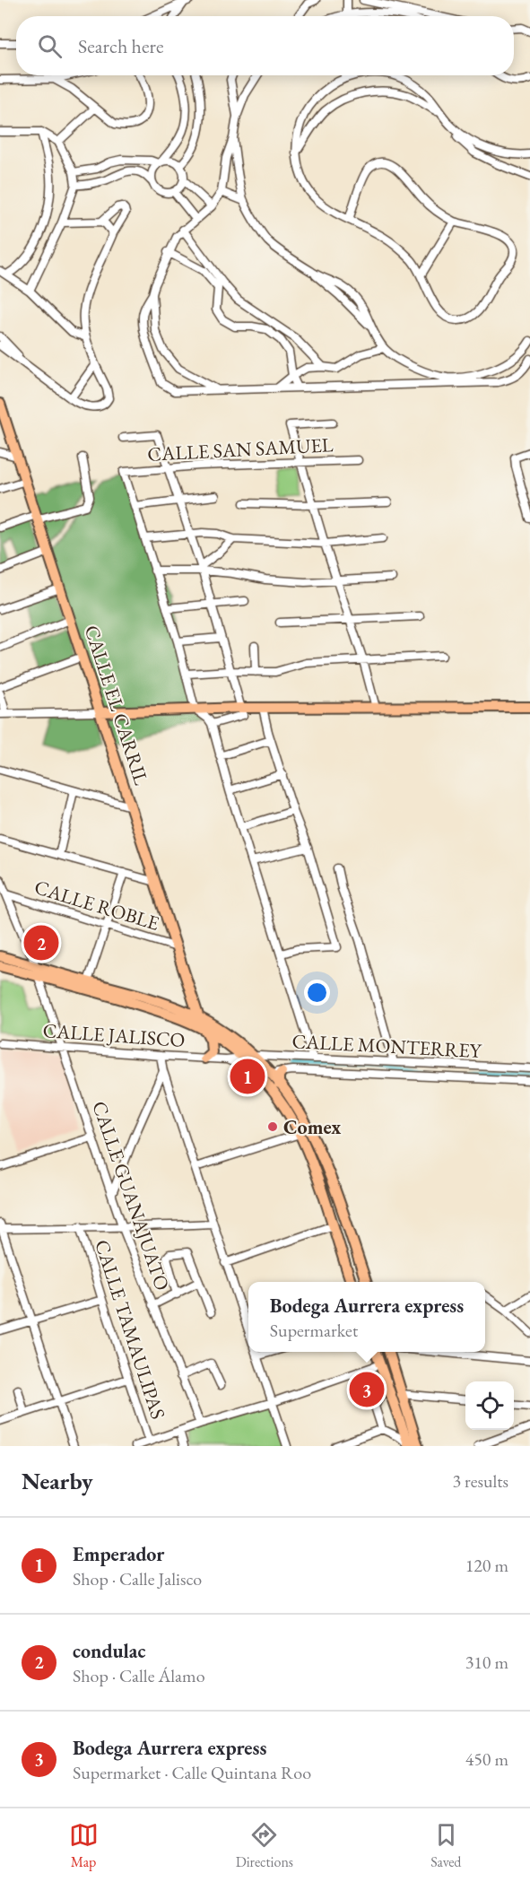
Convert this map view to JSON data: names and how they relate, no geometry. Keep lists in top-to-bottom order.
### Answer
{
  "streets": {
    "main road": ["CALLE EL CARRIL"],
    "street": [
      "CALLE SAN SAMUEL",
      "CALLE ROBLE",
      "CALLE JALISCO",
      "CALLE MONTERREY",
      "CALLE GUANAJUATO",
      "CALLE TAMAULIPAS"
    ]
  },
  "crossings": [
    ["CALLE EL CARRIL", "CALLE ROBLE"],
    ["CALLE ROBLE", "CALLE GUANAJUATO"],
    ["CALLE JALISCO", "CALLE MONTERREY"],
    ["CALLE JALISCO", "CALLE GUANAJUATO"]
  ],
  "places": ["Comex"],
  "page": {
    "search": "Search here",
    "pins": ["2", "1", "3"],
    "popup": ["Bodega Aurrera express", "Supermarket"],
    "heading": ["Nearby", "3 results"],
    "list": [
      {
        "mark": "1",
        "name": "Emperador",
        "note": "Shop · Calle Jalisco",
        "value": "120 m"
      },
      {
        "mark": "2",
        "name": "condulac",
        "note": "Shop · Calle Álamo",
        "value": "310 m"
      },
      {
        "mark": "3",
        "name": "Bodega Aurrera express",
        "note": "Supermarket · Calle Quintana Roo",
        "value": "450 m"
      }
    ],
    "nav": ["Map", "Directions", "Saved"]
  }
}
